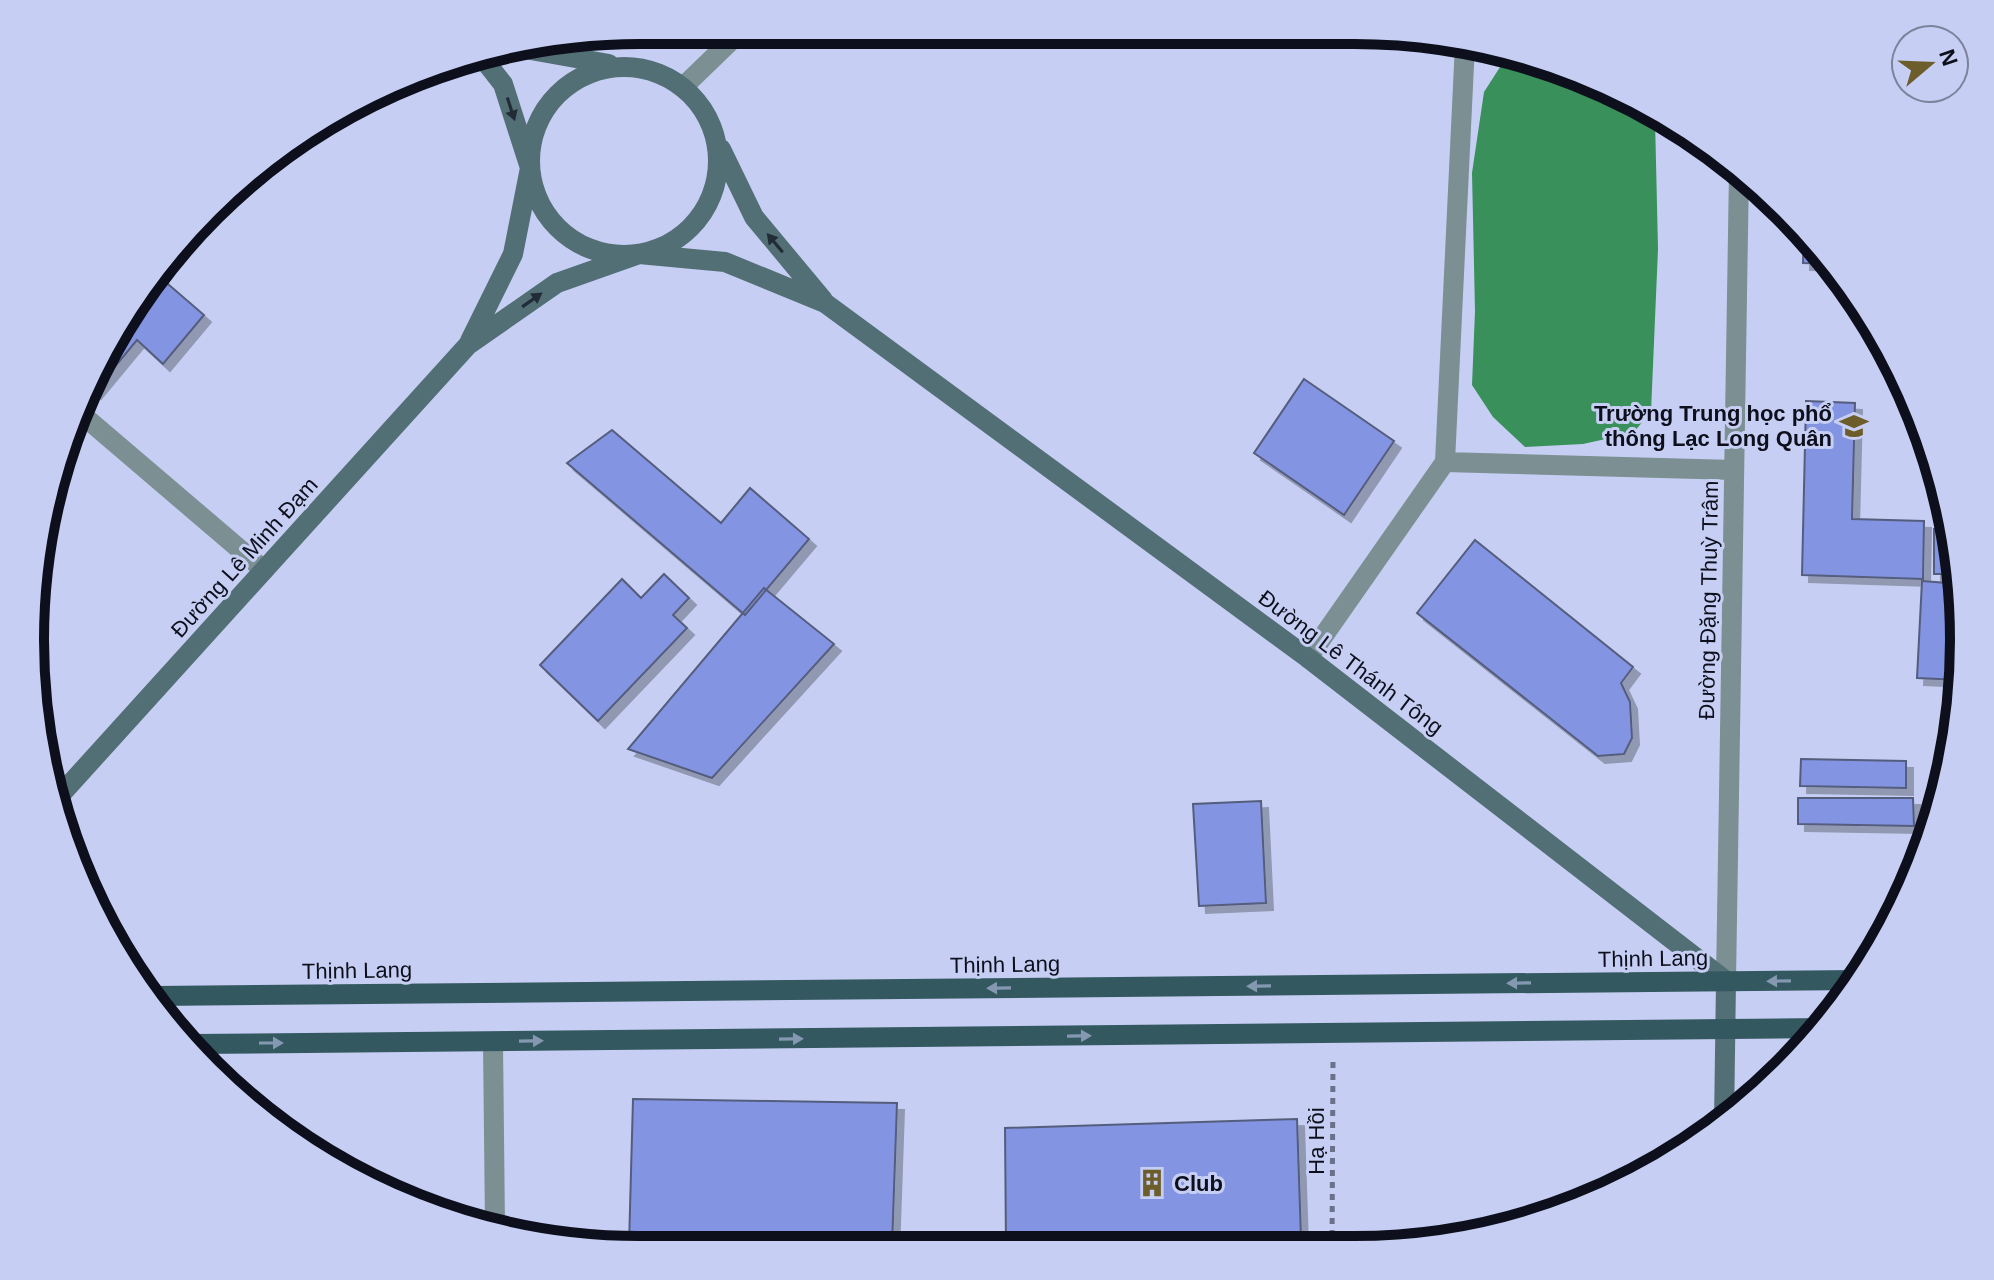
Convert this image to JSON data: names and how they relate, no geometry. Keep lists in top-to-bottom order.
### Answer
{
  "streets": {
    "main road": ["Đường Lê Minh Đạm", "Đường Lê Thánh Tông", "Thịnh Lang"],
    "street": ["Đường Đặng Thuỳ Trâm"],
    "path": ["Hạ Hồi"]
  },
  "crossings": [
    ["Đường Đặng Thuỳ Trâm", "Đường Lê Thánh Tông"],
    ["Đường Đặng Thuỳ Trâm", "Thịnh Lang"],
    ["Đường Lê Thánh Tông", "Thịnh Lang"]
  ],
  "places": {
    "school or university": ["Trường Trung học phổ thông Lạc Long Quân"],
    "building": ["Club"]
  },
  "north": "right"
}
